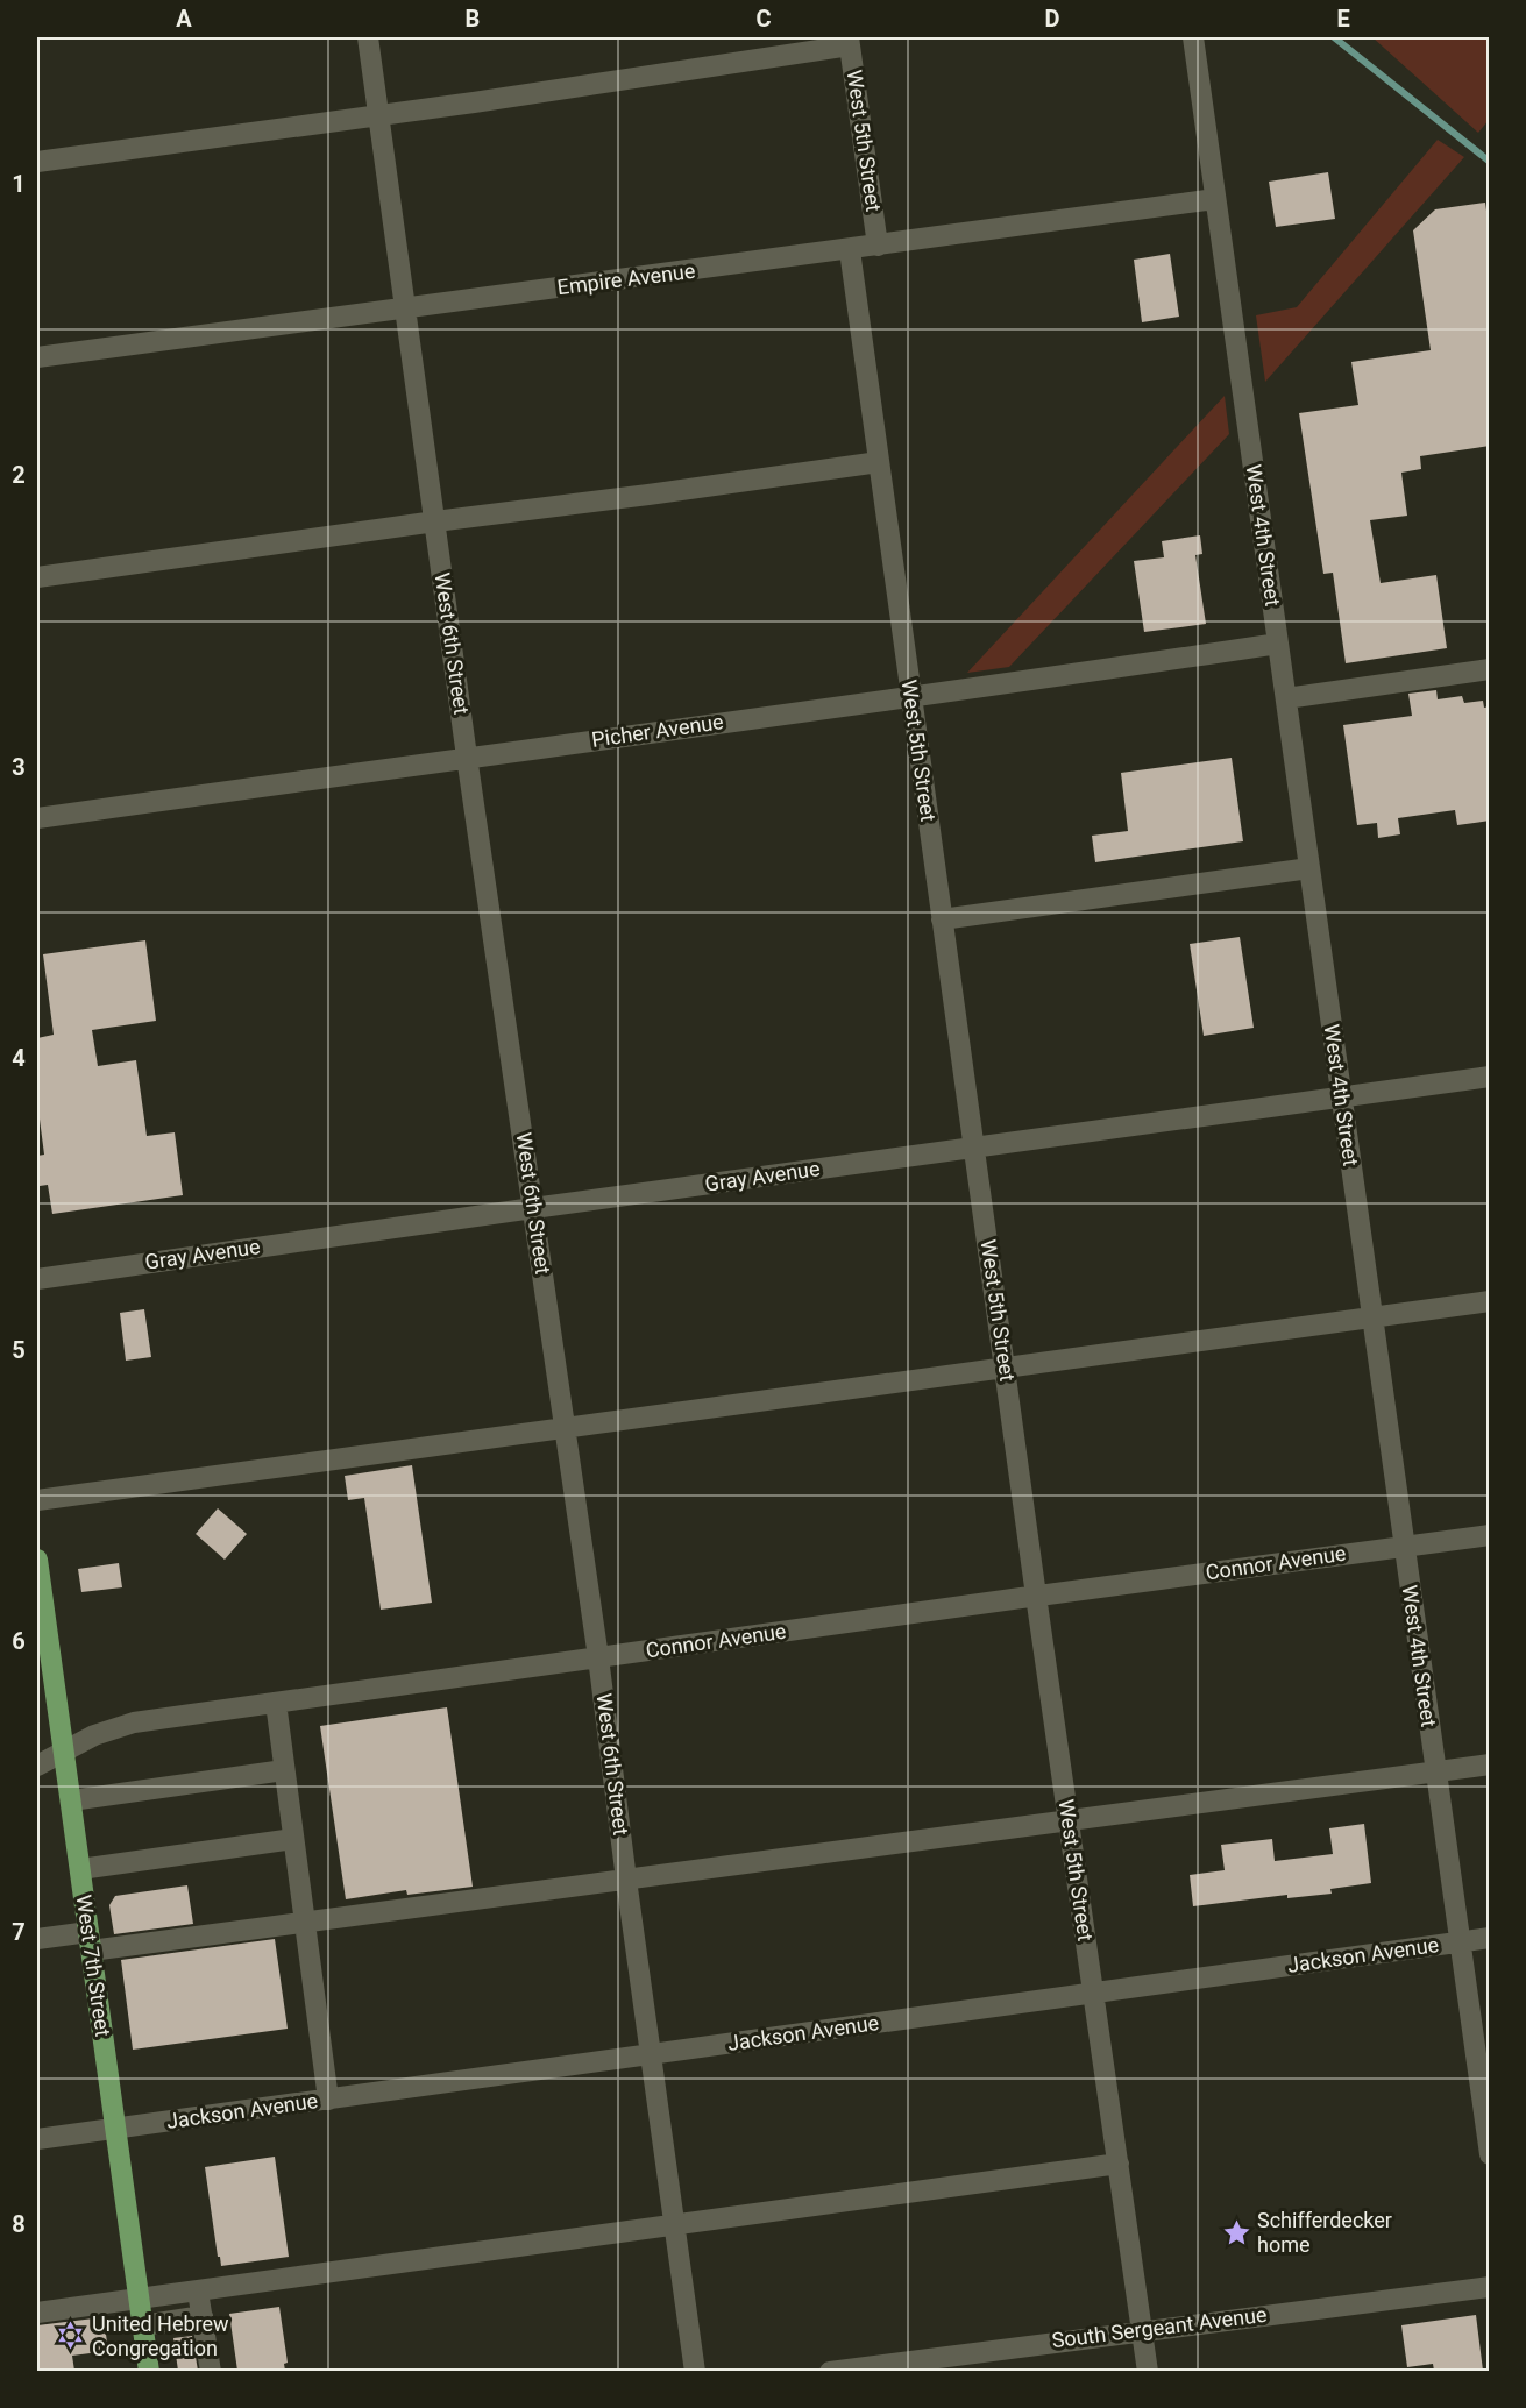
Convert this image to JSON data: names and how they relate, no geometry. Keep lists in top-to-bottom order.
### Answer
{
  "streets": {
    "main road": ["West 7th Street"],
    "street": [
      "West 5th Street",
      "Empire Avenue",
      "West 4th Street",
      "West 6th Street",
      "Picher Avenue",
      "Gray Avenue",
      "Connor Avenue",
      "Jackson Avenue",
      "South Sergeant Avenue"
    ]
  },
  "crossings": [
    ["West 5th Street", "Empire Avenue"],
    ["West 5th Street", "Picher Avenue"],
    ["West 5th Street", "Gray Avenue"],
    ["West 5th Street", "Connor Avenue"],
    ["West 5th Street", "Jackson Avenue"],
    ["West 5th Street", "South Sergeant Avenue"],
    ["Empire Avenue", "West 4th Street"],
    ["Empire Avenue", "West 6th Street"],
    ["West 4th Street", "Picher Avenue"],
    ["West 4th Street", "Gray Avenue"],
    ["West 4th Street", "Connor Avenue"],
    ["West 4th Street", "Jackson Avenue"],
    ["West 6th Street", "Picher Avenue"],
    ["West 6th Street", "Gray Avenue"],
    ["West 6th Street", "Connor Avenue"],
    ["West 6th Street", "Jackson Avenue"],
    ["Connor Avenue", "West 7th Street"],
    ["Jackson Avenue", "West 7th Street"]
  ],
  "places": {
    "place": ["Schifferdecker home"],
    "synagogue": ["United Hebrew Congregation"]
  },
  "grid": {
    "columns": [
      "A",
      "B",
      "C",
      "D",
      "E"
    ],
    "rows": [
      "1",
      "2",
      "3",
      "4",
      "5",
      "6",
      "7",
      "8"
    ]
  }
}
